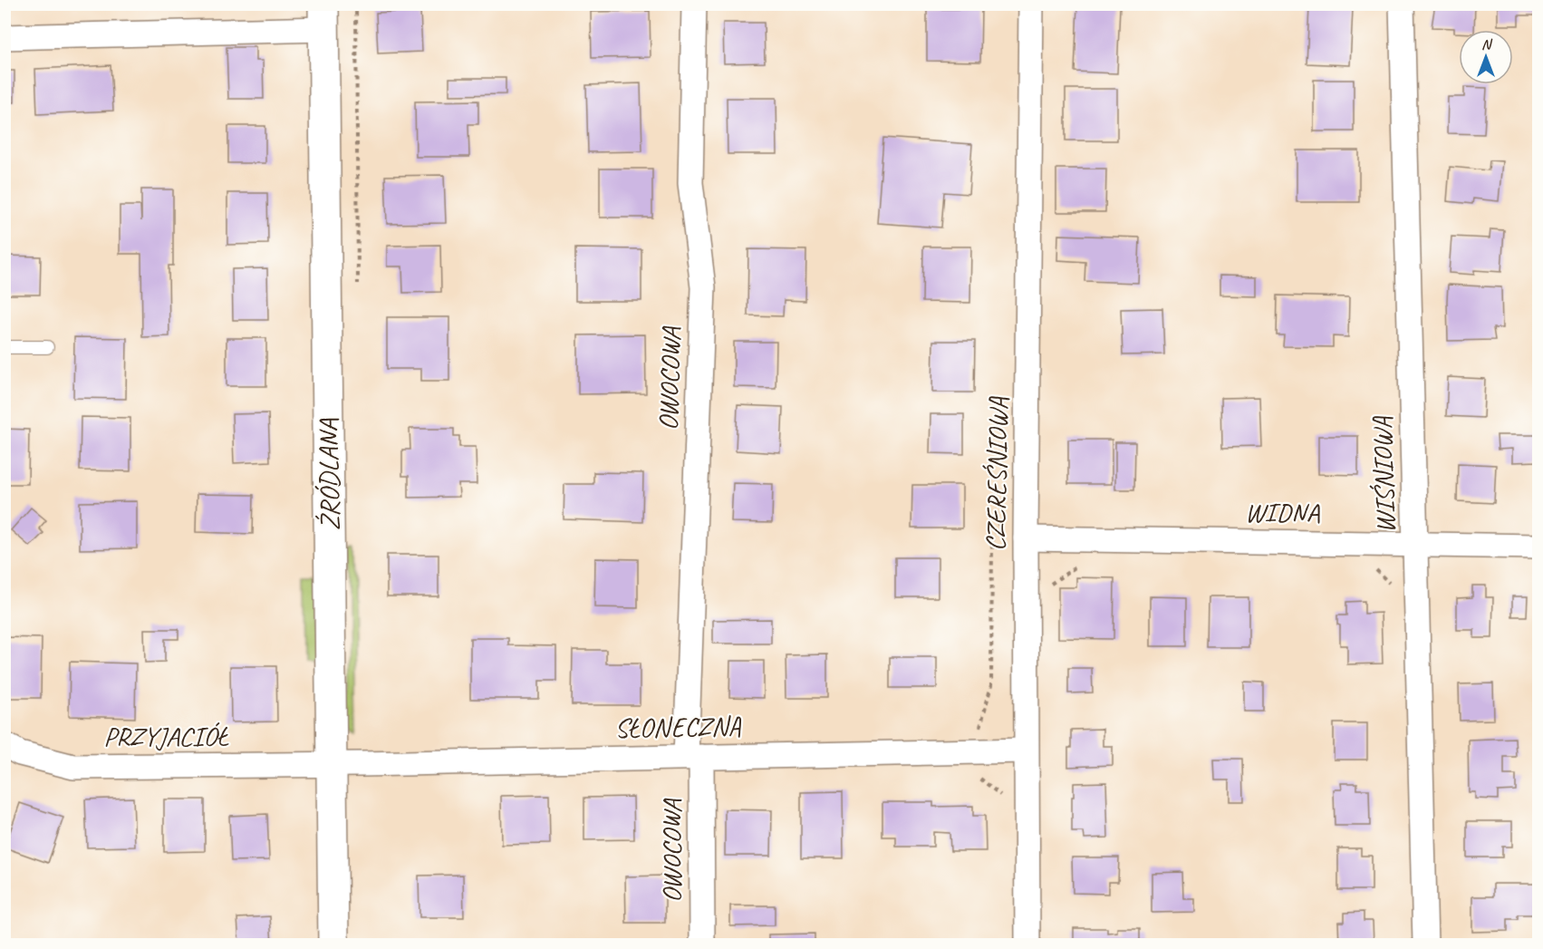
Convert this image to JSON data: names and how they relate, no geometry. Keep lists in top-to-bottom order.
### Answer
{
  "streets": {
    "street": [
      "OWOCOWA",
      "CZEREŚNIOWA",
      "ŹRÓDLANA",
      "WIŚNIOWA",
      "WIDNA",
      "SŁONECZNA",
      "PRZYJACIÓŁ"
    ]
  },
  "crossings": [
    ["OWOCOWA", "SŁONECZNA"],
    ["CZEREŚNIOWA", "WIDNA"],
    ["CZEREŚNIOWA", "SŁONECZNA"],
    ["ŹRÓDLANA", "SŁONECZNA"],
    ["ŹRÓDLANA", "PRZYJACIÓŁ"],
    ["WIŚNIOWA", "WIDNA"],
    ["SŁONECZNA", "PRZYJACIÓŁ"]
  ],
  "north": "top"
}
